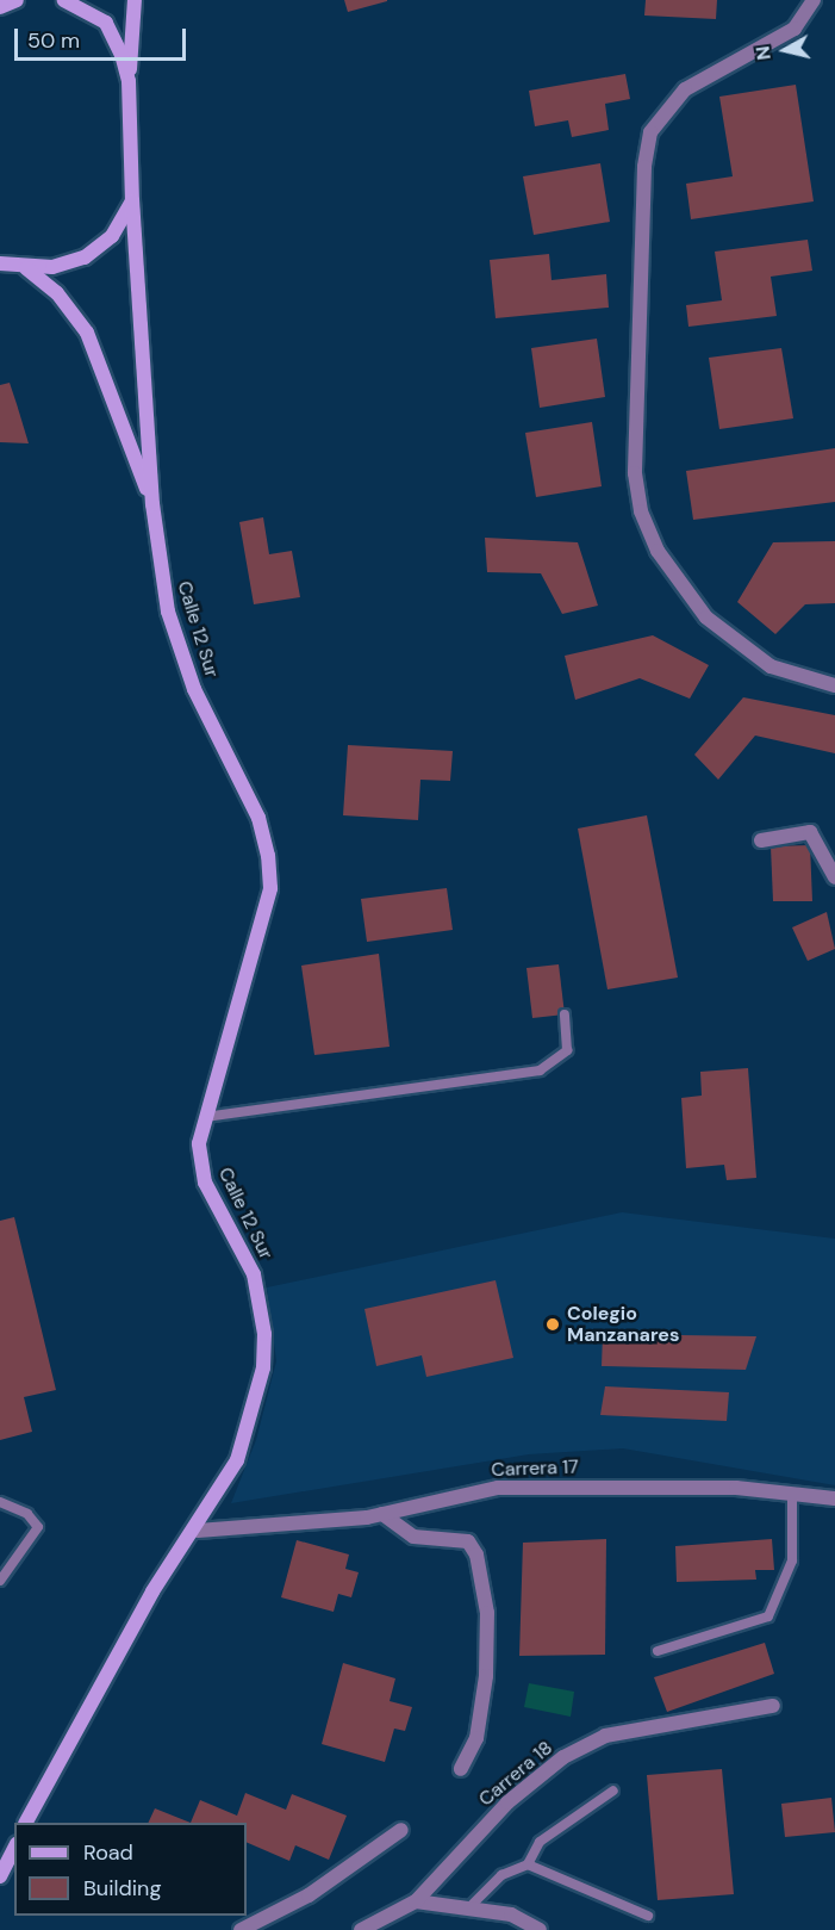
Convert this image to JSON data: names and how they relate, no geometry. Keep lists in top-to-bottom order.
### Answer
{
  "streets": {
    "main road": ["Calle 12 Sur"],
    "street": ["Carrera 17", "Carrera 18"]
  },
  "crossings": [
    ["Calle 12 Sur", "Carrera 17"]
  ],
  "places": ["Colegio Manzanares"],
  "legend": ["Road", "Building"],
  "scale_bar": "50 m",
  "north": "left"
}
